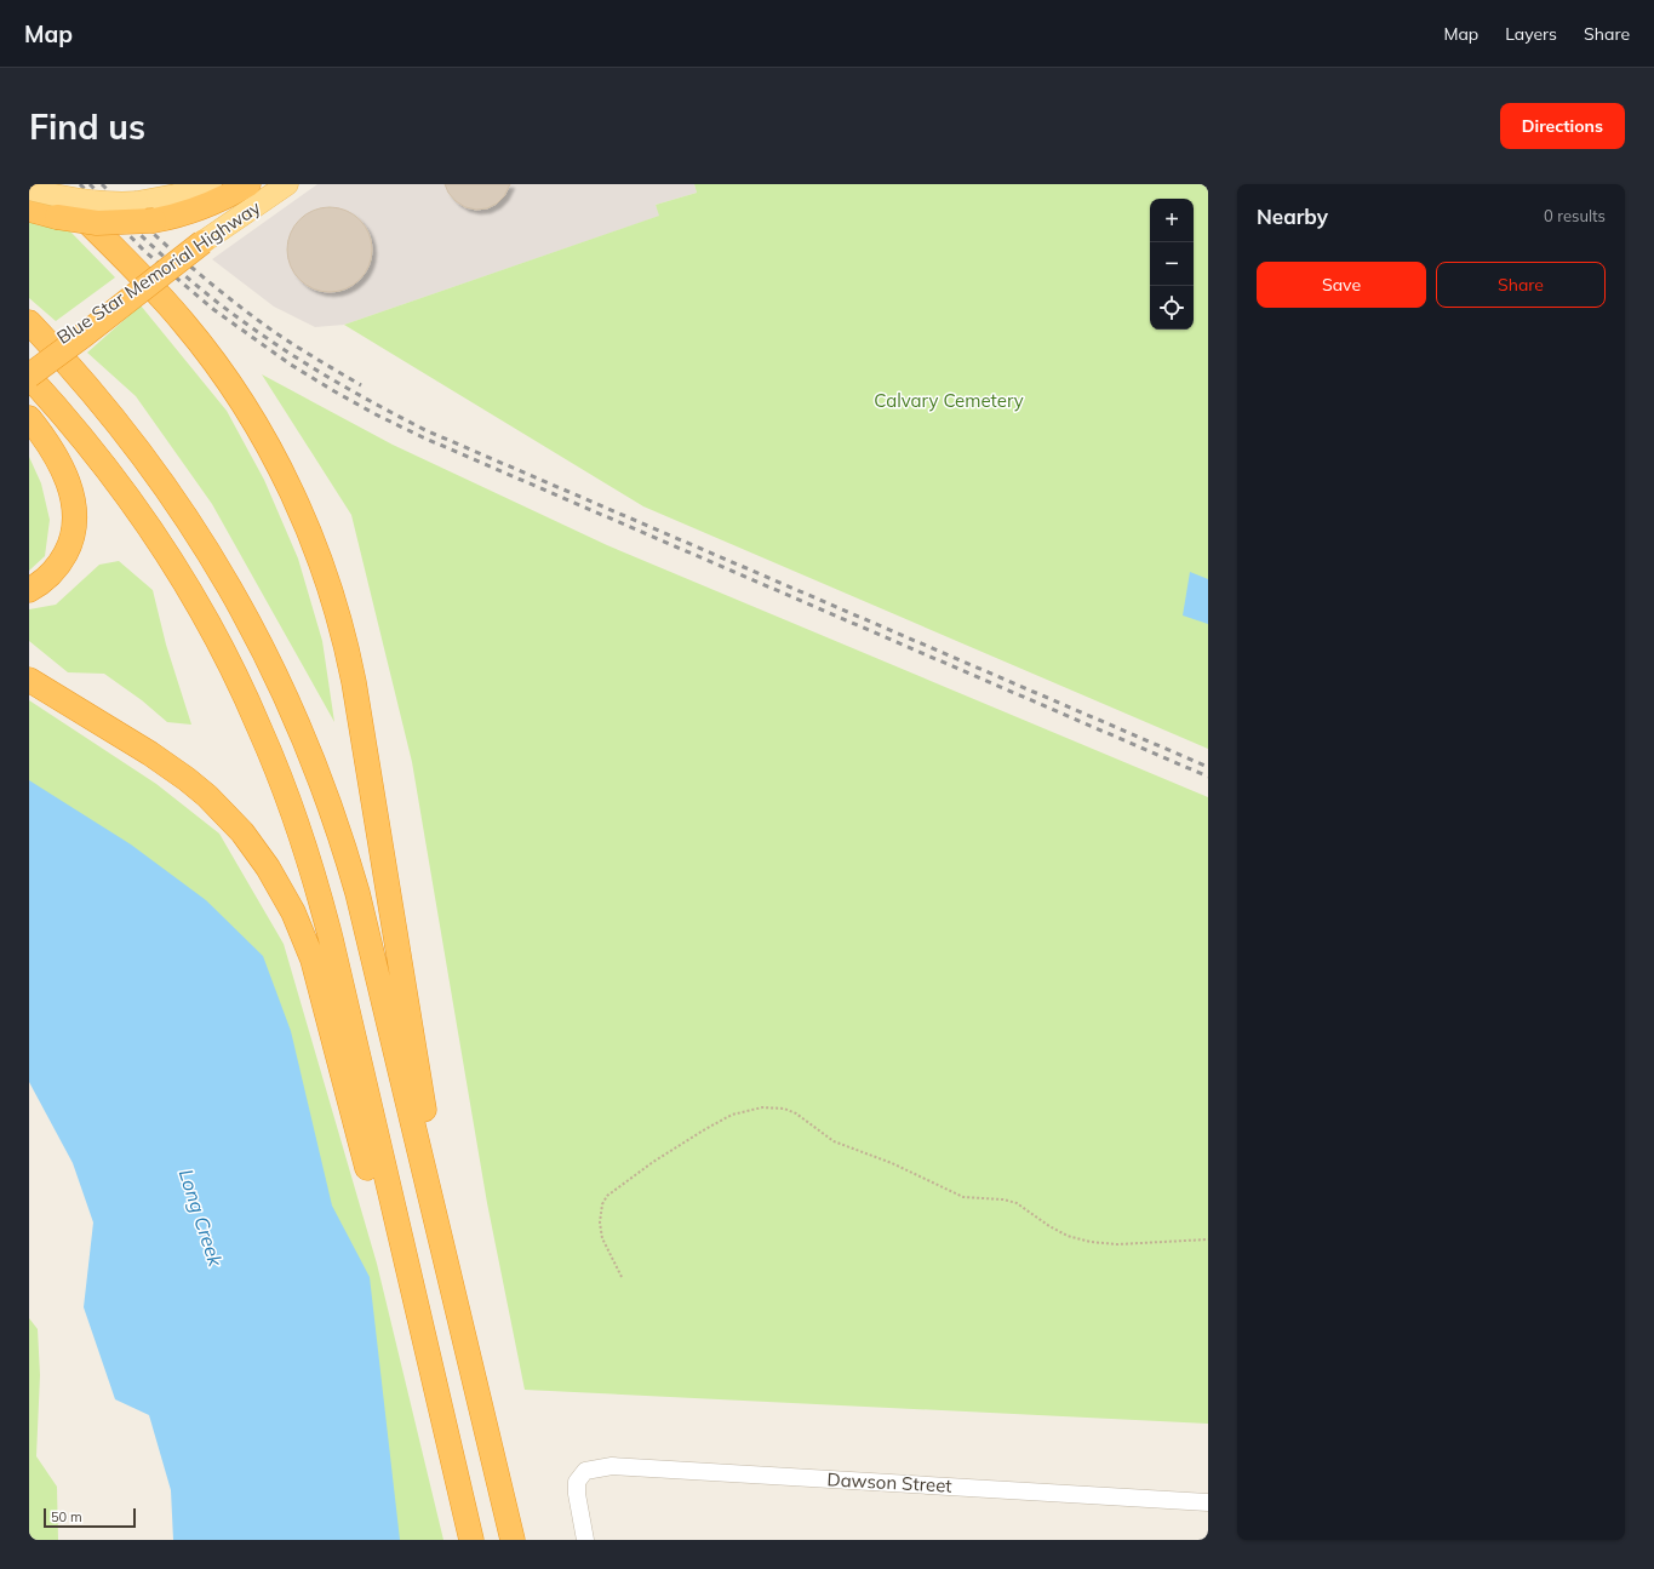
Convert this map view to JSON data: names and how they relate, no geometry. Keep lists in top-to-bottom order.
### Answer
{
  "streets": {
    "main road": ["Blue Star Memorial Highway"],
    "street": ["Dawson Street"]
  },
  "water": ["Long Creek"],
  "parks": ["Calvary Cemetery"],
  "scale_bar": "50 m",
  "page": {
    "header": "Map",
    "nav": ["Map", "Layers", "Share"],
    "buttons": [
      "Directions",
      ["Save", "Share"]
    ],
    "title": "Find us",
    "heading": ["Nearby", "0 results"],
    "map_buttons": ["+", "−"],
    "scale": "50 m"
  }
}
